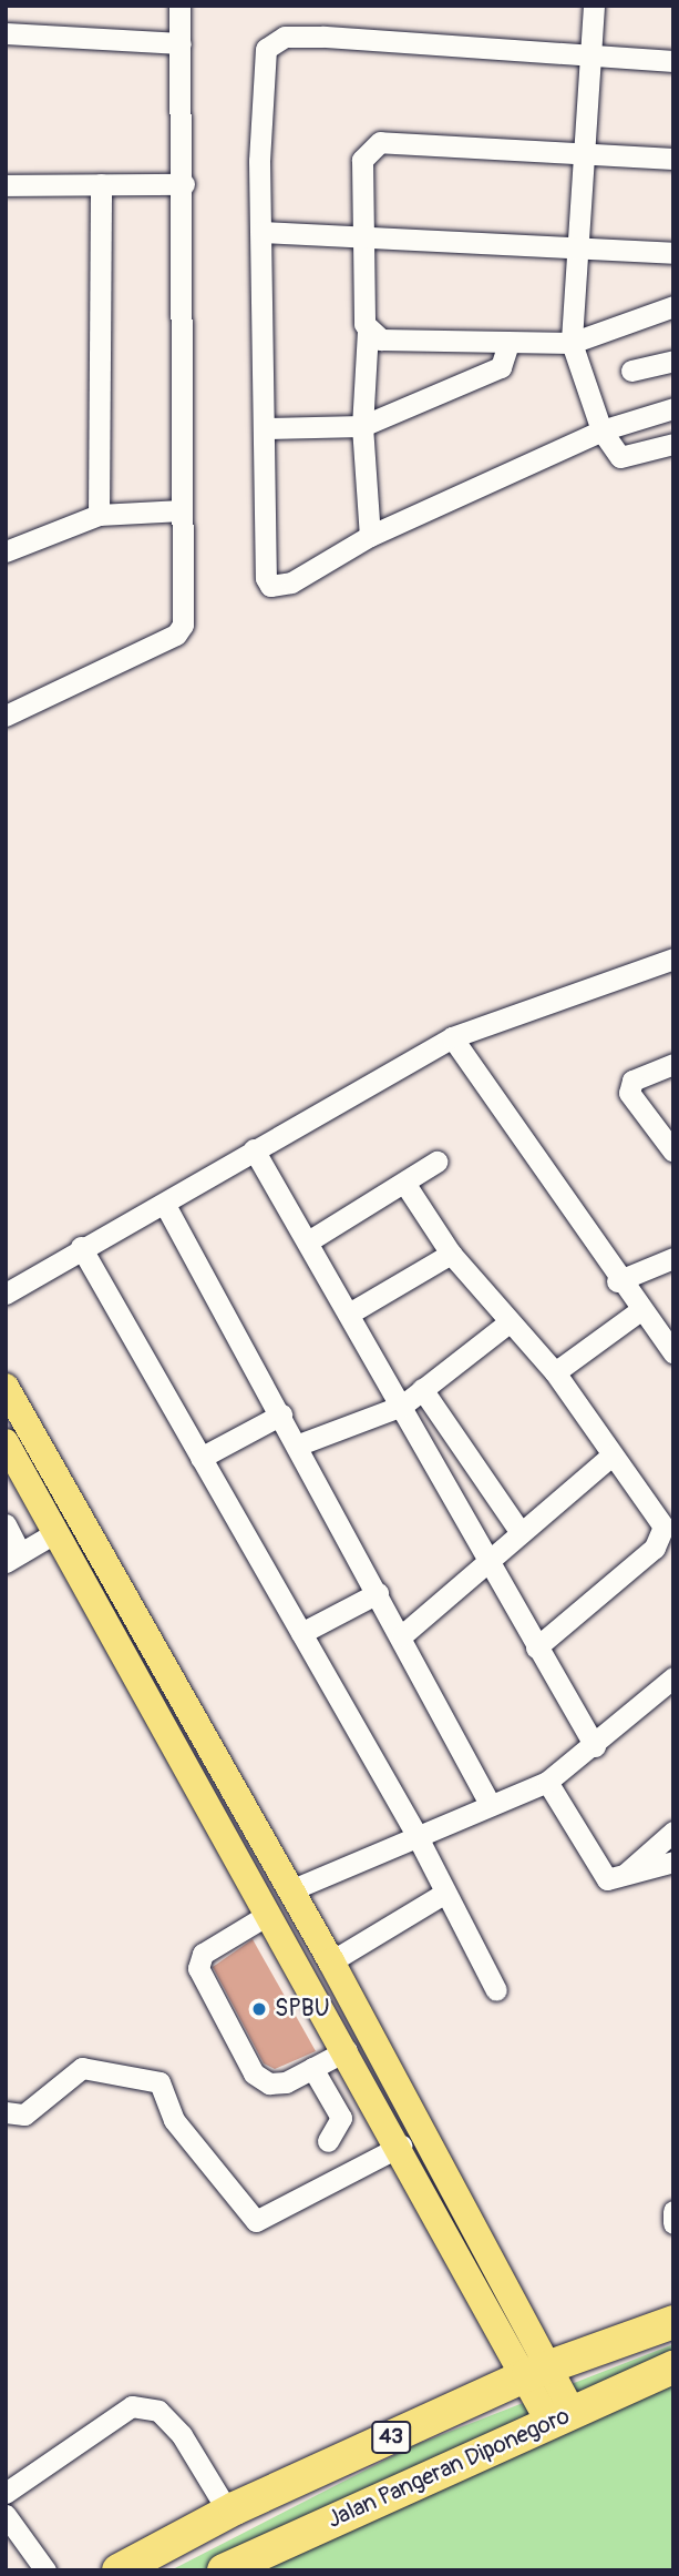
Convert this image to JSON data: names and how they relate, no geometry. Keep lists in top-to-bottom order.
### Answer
{
  "streets": {
    "highway": ["43", "Jalan Pangeran Diponegoro"]
  },
  "places": ["SPBU"]
}
